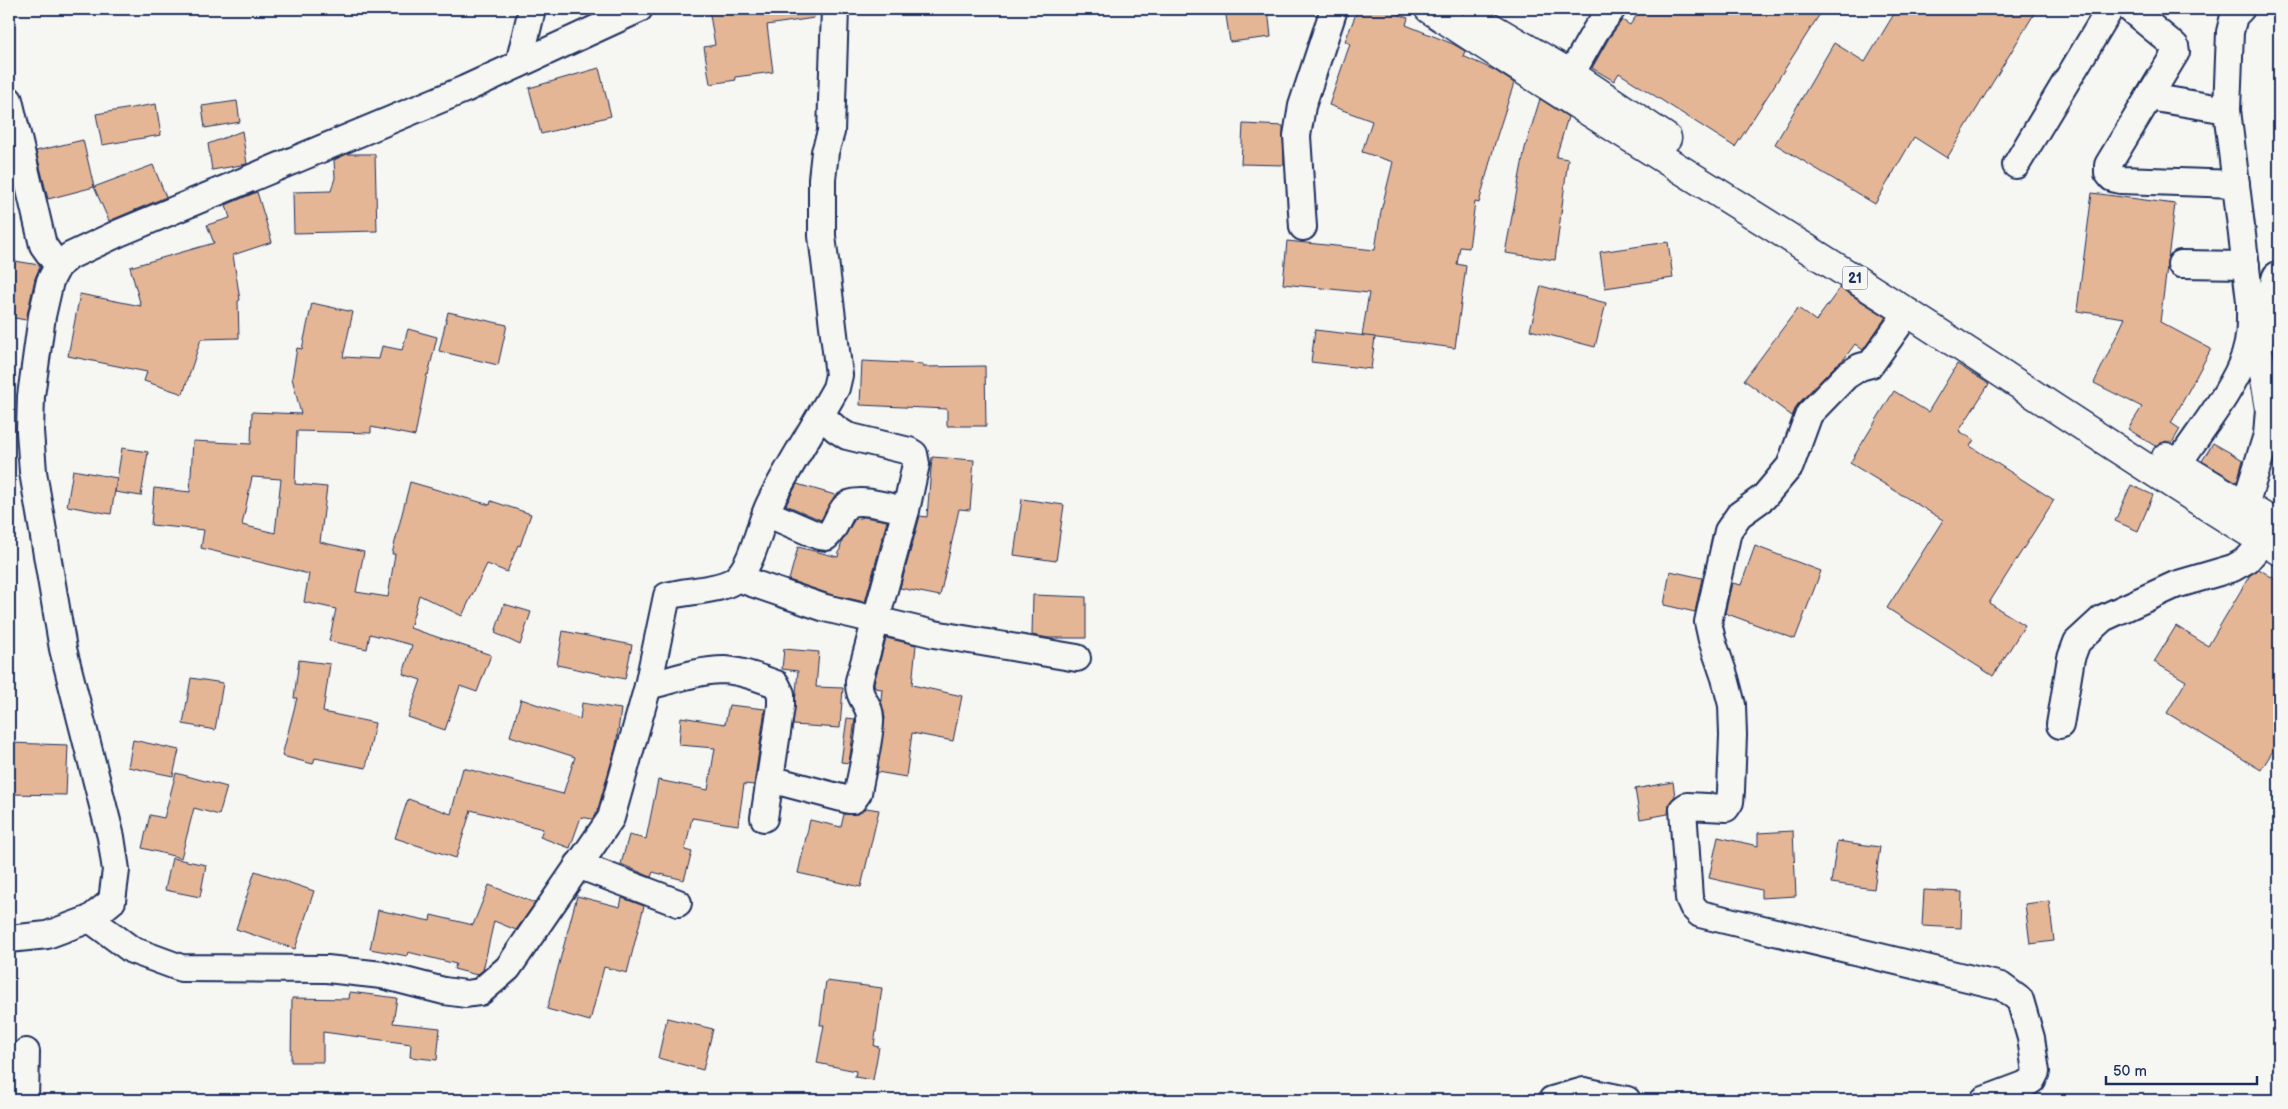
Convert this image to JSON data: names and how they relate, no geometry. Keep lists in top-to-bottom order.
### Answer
{
  "streets": {
    "highway": ["21"]
  },
  "scale_bar": "50 m"
}
